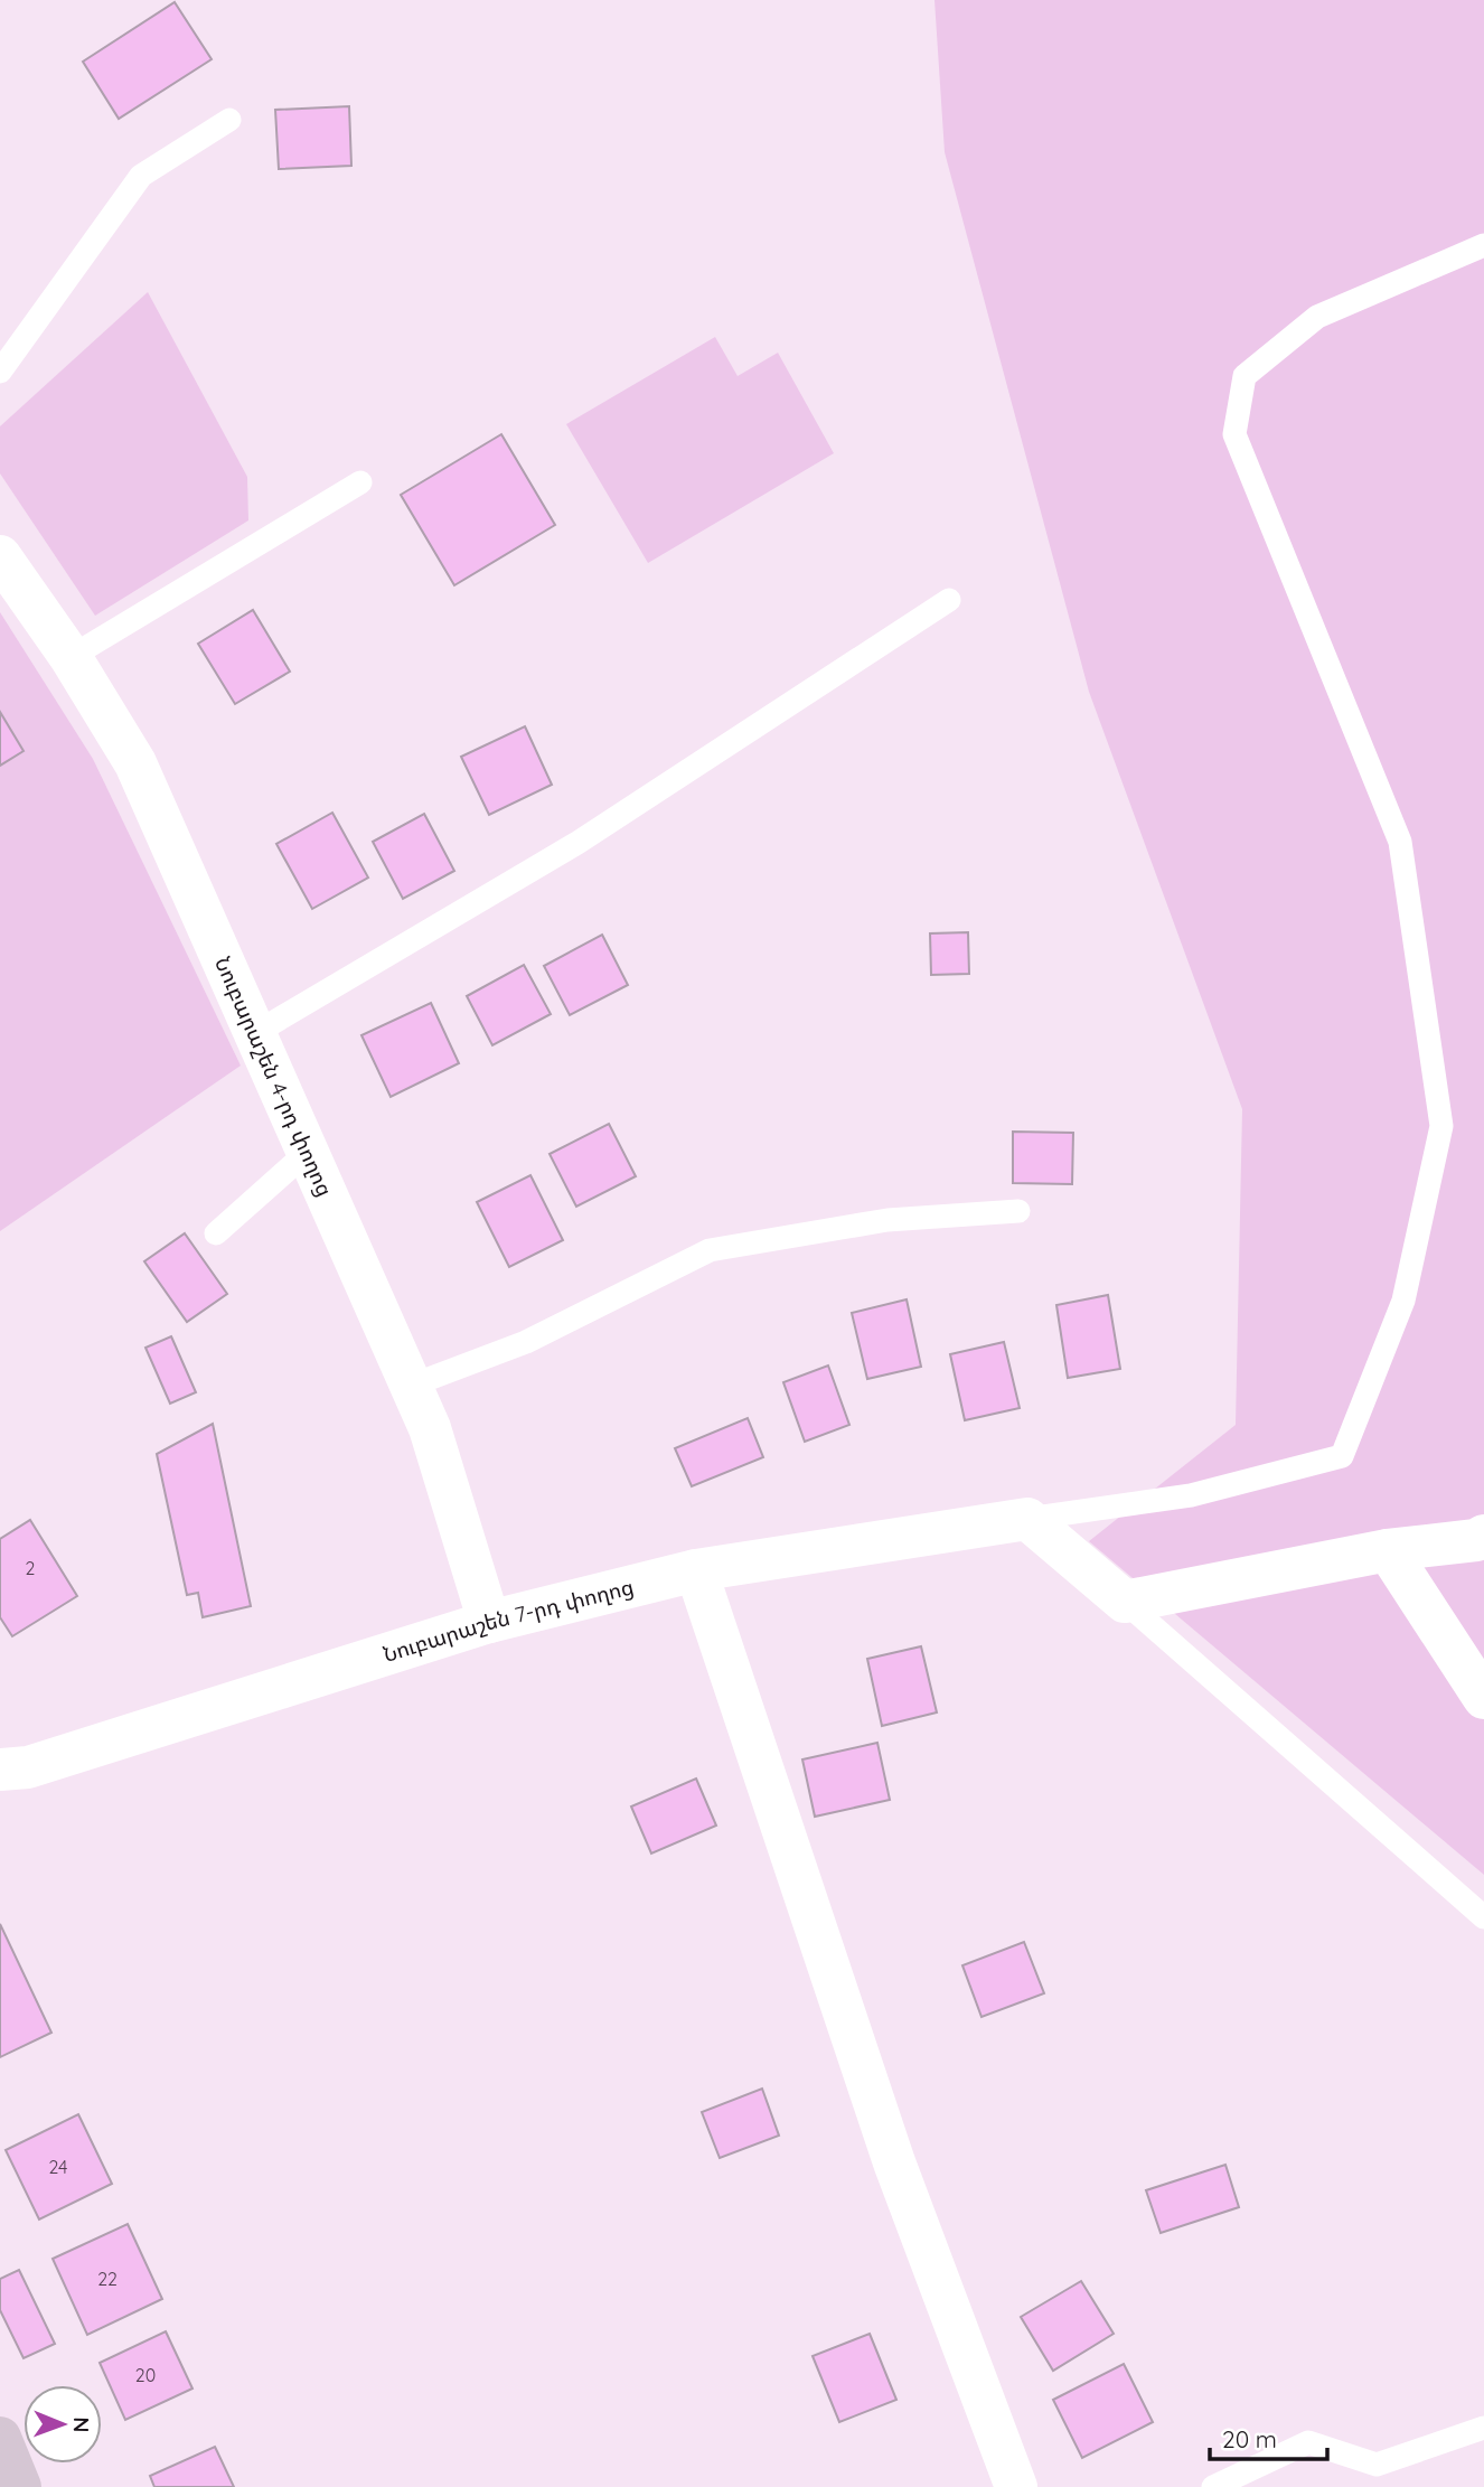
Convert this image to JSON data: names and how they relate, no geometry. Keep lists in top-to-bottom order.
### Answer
{
  "streets": {
    "street": ["Նուբարաշեն 4-րդ փողոց", "Նուբարաշեն 7-րդ փողոց"]
  },
  "crossings": [
    ["Նուբարաշեն 4-րդ փողոց", "Նուբարաշեն 7-րդ փողոց"]
  ],
  "house_numbers": [
    "2",
    "24",
    "22",
    "20"
  ],
  "scale_bar": "20 m",
  "north": "right"
}
